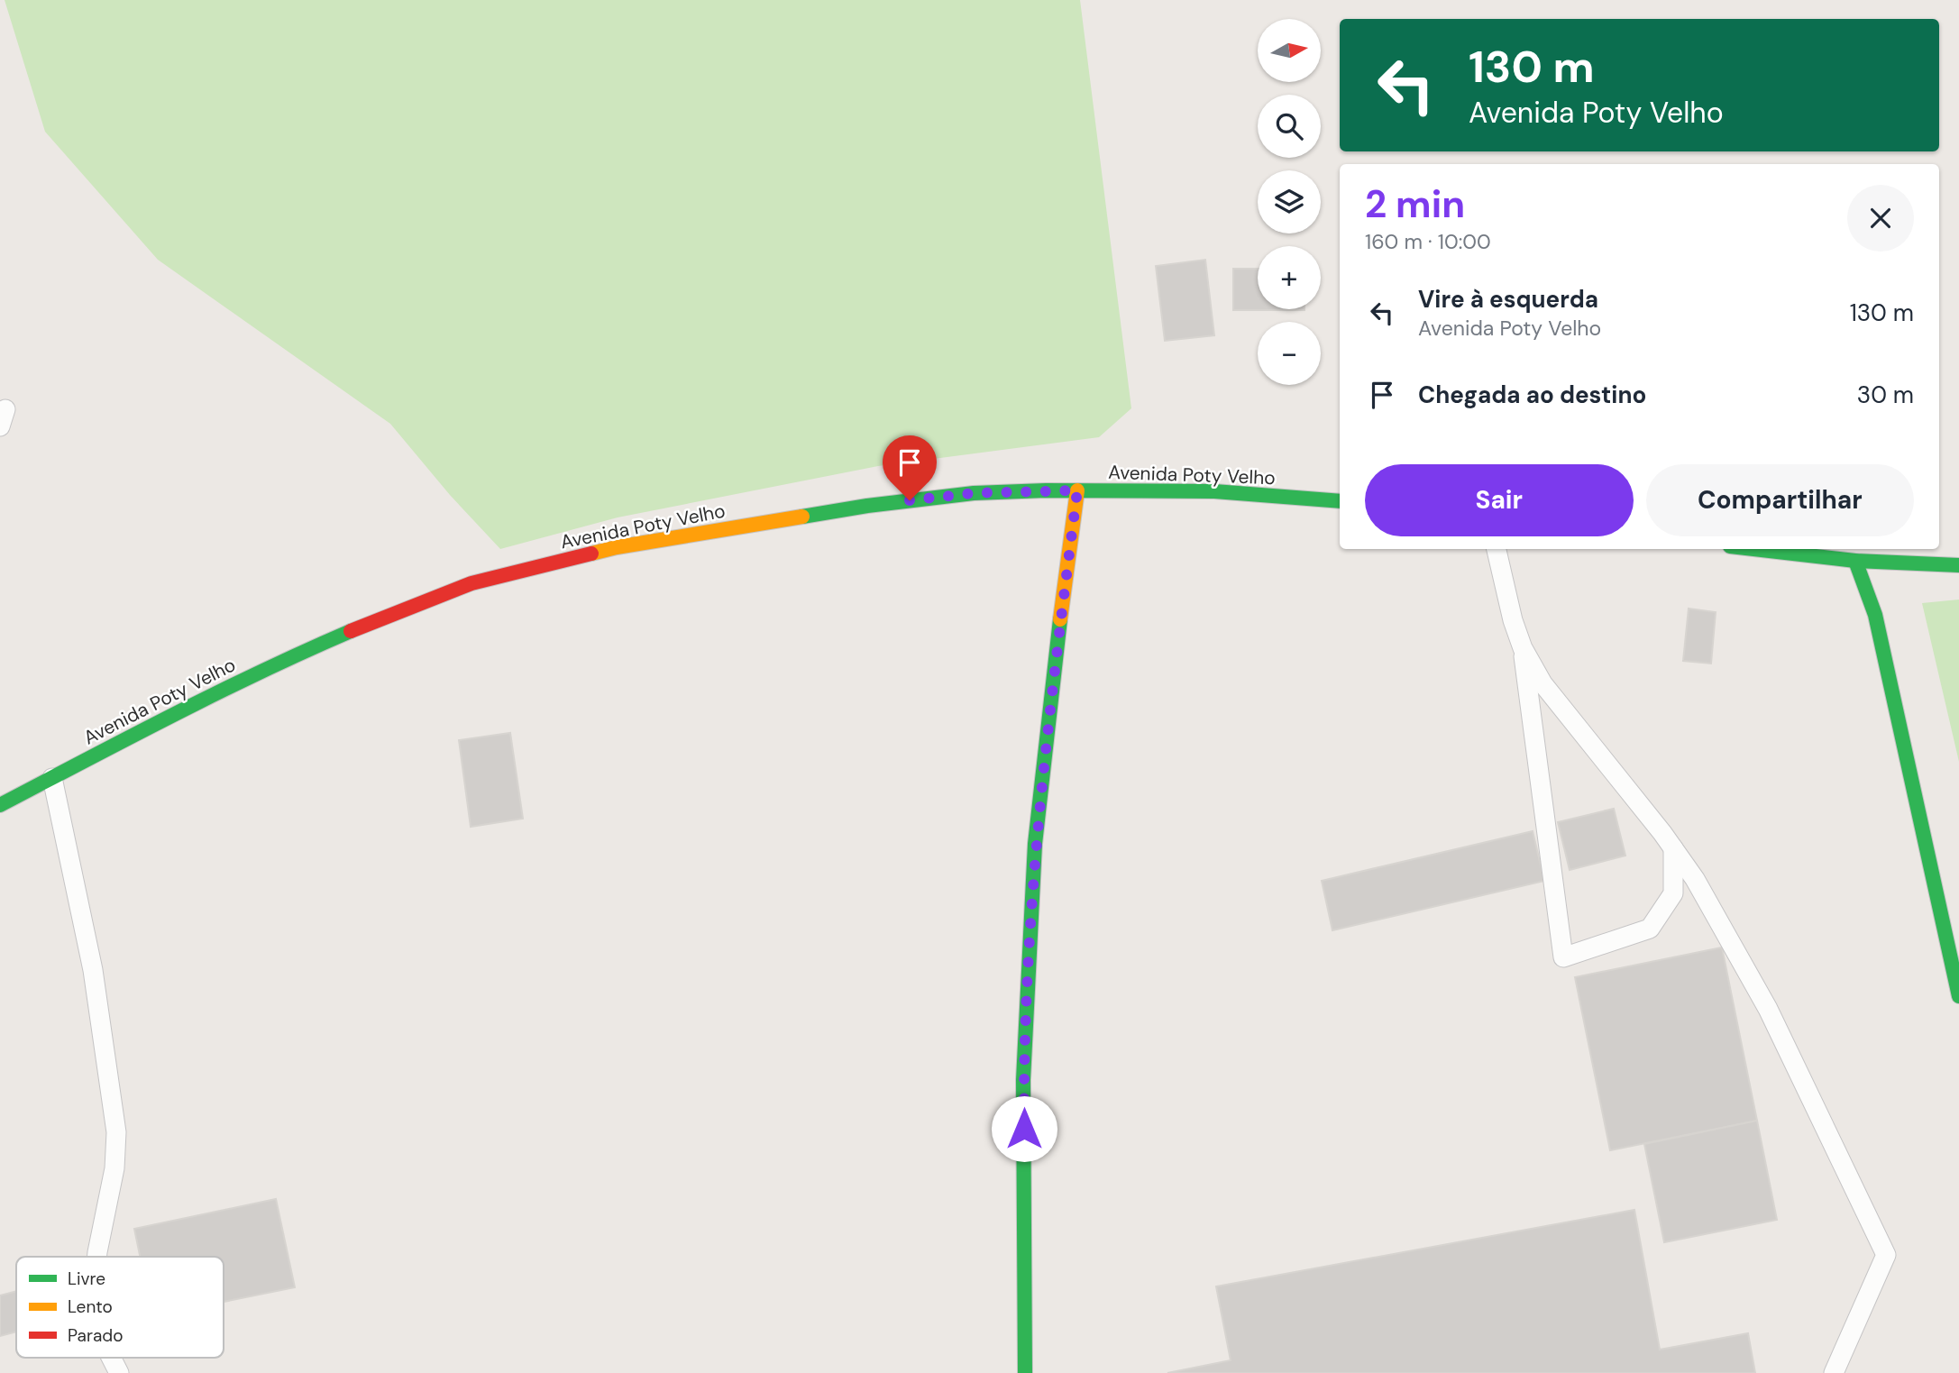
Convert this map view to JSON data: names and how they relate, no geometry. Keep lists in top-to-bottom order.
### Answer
{
  "streets": {
    "street": ["Avenida Poty Velho"]
  },
  "legend": ["Livre", "Lento", "Parado"],
  "north": "right",
  "page": {
    "map_buttons": ["+", "−"],
    "turn": ["130 m", "Avenida Poty Velho"],
    "heading": ["2 min", "160 m · 10:00"],
    "list": [
      {
        "name": "Vire à esquerda",
        "note": "Avenida Poty Velho",
        "value": "130 m"
      },
      {
        "name": "Chegada ao destino",
        "value": "30 m"
      }
    ],
    "buttons": ["Sair", "Compartilhar"]
  }
}
